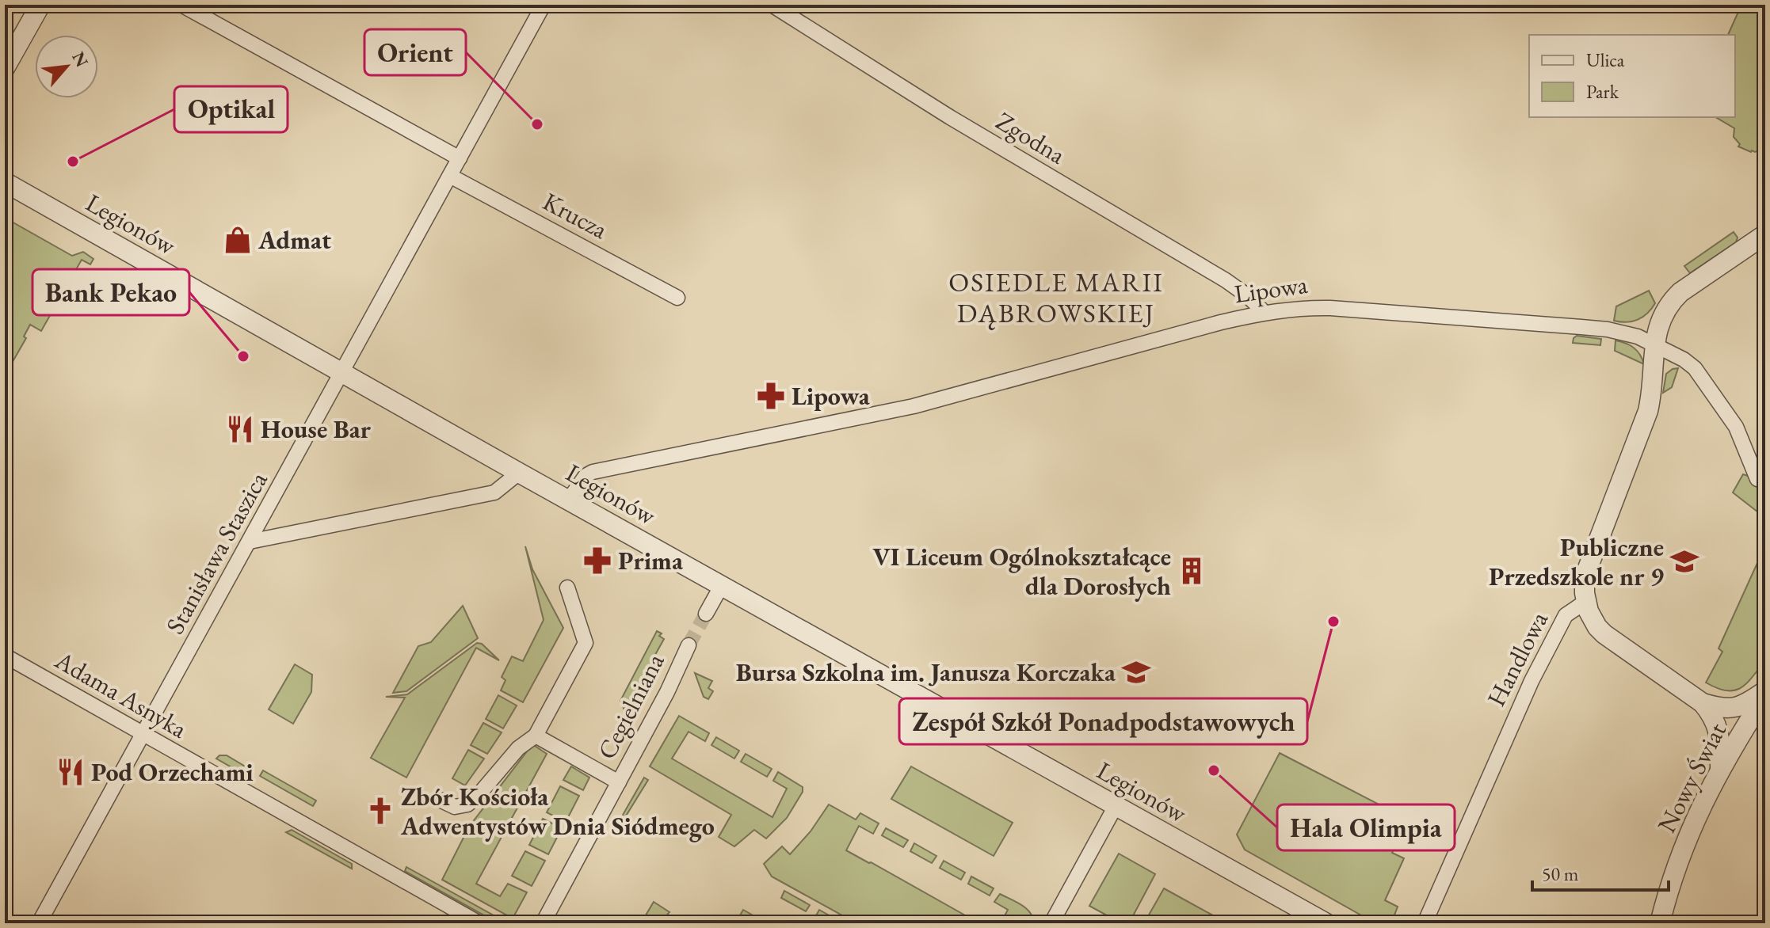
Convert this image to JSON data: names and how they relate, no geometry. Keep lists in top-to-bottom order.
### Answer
{
  "streets": {
    "street": [
      "Zgodna",
      "Krucza",
      "Legionów",
      "Lipowa",
      "Stanisława Staszica",
      "Handlowa",
      "Adama Asnyka",
      "Cegielniana",
      "Nowy Świat"
    ]
  },
  "crossings": [
    ["Zgodna", "Lipowa"],
    ["Krucza", "Stanisława Staszica"],
    ["Legionów", "Lipowa"],
    ["Legionów", "Stanisława Staszica"],
    ["Lipowa", "Handlowa"],
    ["Stanisława Staszica", "Adama Asnyka"]
  ],
  "districts": ["OSIEDLE MARII DĄBROWSKIEJ"],
  "places": {
    "other": [
      "Orient",
      "Optikal",
      "Bank Pekao",
      "Zespół Szkół Ponadpodstawowych",
      "Hala Olimpia"
    ],
    "shop": ["Admat"],
    "pharmacy": ["Lipowa", "Prima"],
    "restaurant": ["House Bar", "Pod Orzechami"],
    "school or university": ["Publiczne Przedszkole nr 9", "Bursa Szkolna im. Janusza Korczaka"],
    "building": ["VI Liceum Ogólnokształcące dla Dorosłych"],
    "church": ["Zbór Kościoła Adwentystów Dnia Siódmego"]
  },
  "legend": ["Ulica", "Park"],
  "scale_bar": "50 m",
  "north": "top right"
}
